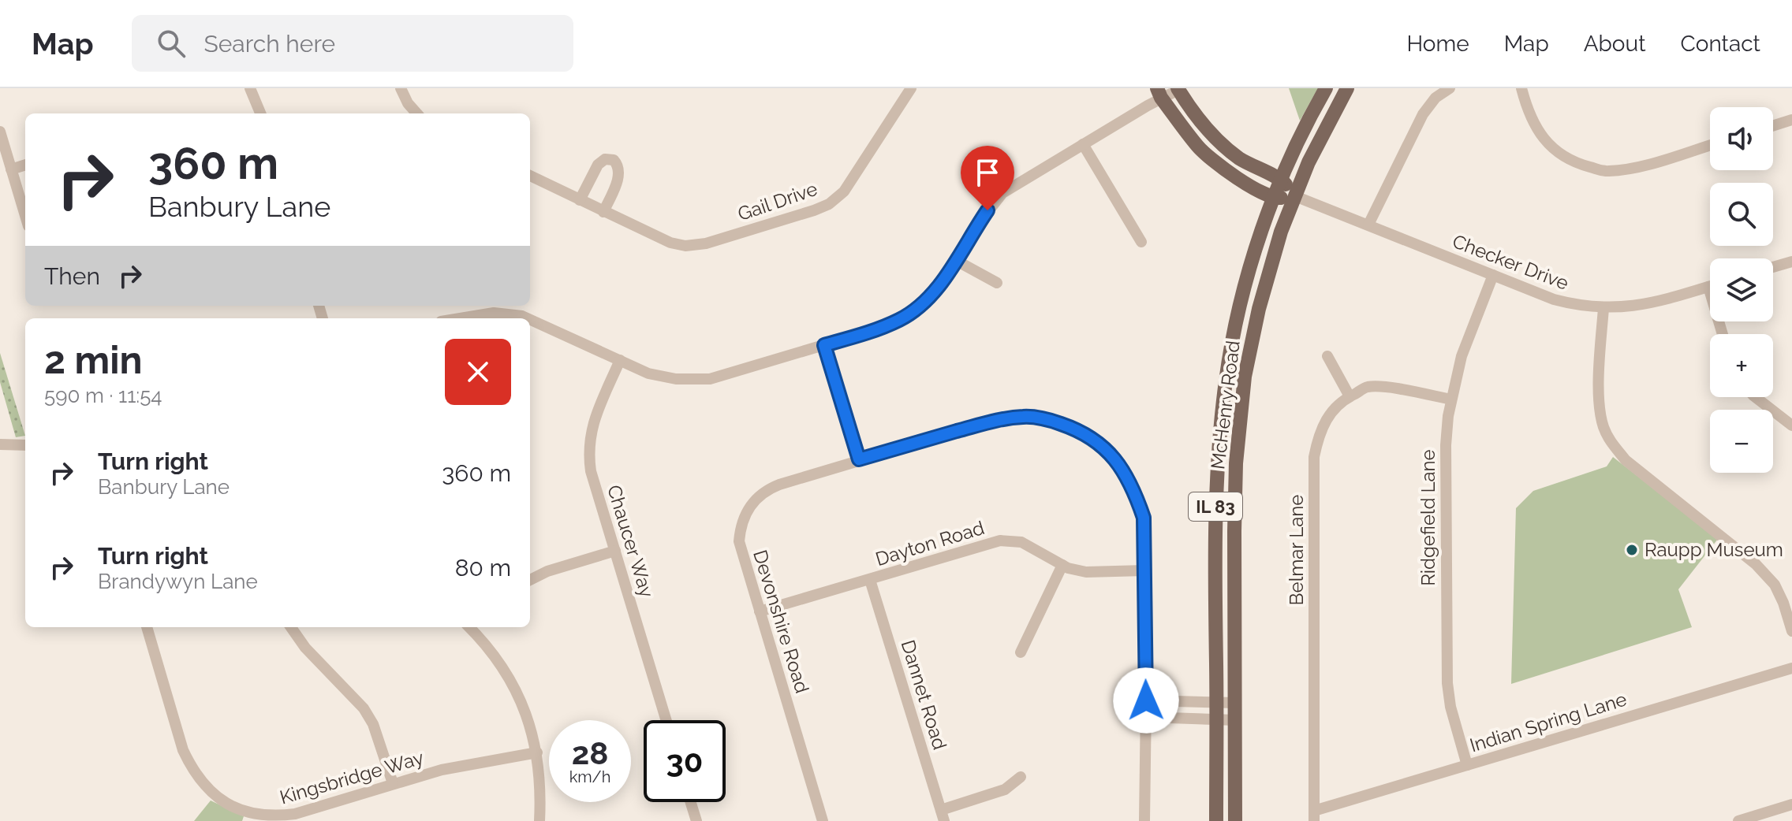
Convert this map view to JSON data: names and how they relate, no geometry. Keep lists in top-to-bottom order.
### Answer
{
  "streets": {
    "main road": ["McHenry Road", "IL 83"],
    "street": [
      "Gail Drive",
      "Checker Drive",
      "Ridgefield Lane",
      "Chaucer Way",
      "Dayton Road",
      "Belmar Lane",
      "Devonshire Road",
      "Dannet Road",
      "Indian Spring Lane",
      "Kingsbridge Way"
    ]
  },
  "crossings": [
    ["Checker Drive", "McHenry Road"],
    ["Checker Drive", "Ridgefield Lane"],
    ["Ridgefield Lane", "Belmar Lane"],
    ["Ridgefield Lane", "Indian Spring Lane"],
    ["Dayton Road", "Devonshire Road"],
    ["Dayton Road", "Dannet Road"],
    ["Belmar Lane", "Indian Spring Lane"]
  ],
  "places": ["Raupp Museum"],
  "page": {
    "header": "Map",
    "search": "Search here",
    "nav": [
      "Home",
      "Map",
      "About",
      "Contact"
    ],
    "map_buttons": ["+", "−"],
    "turn": ["360 m", "Banbury Lane"],
    "then": "Then",
    "heading": ["2 min", "590 m · 11:54"],
    "list": [
      {
        "name": "Turn right",
        "note": "Banbury Lane",
        "value": "360 m"
      },
      {
        "name": "Turn right",
        "note": "Brandywyn Lane",
        "value": "80 m"
      }
    ],
    "speed": "28 km/h",
    "limit": "30"
  }
}
